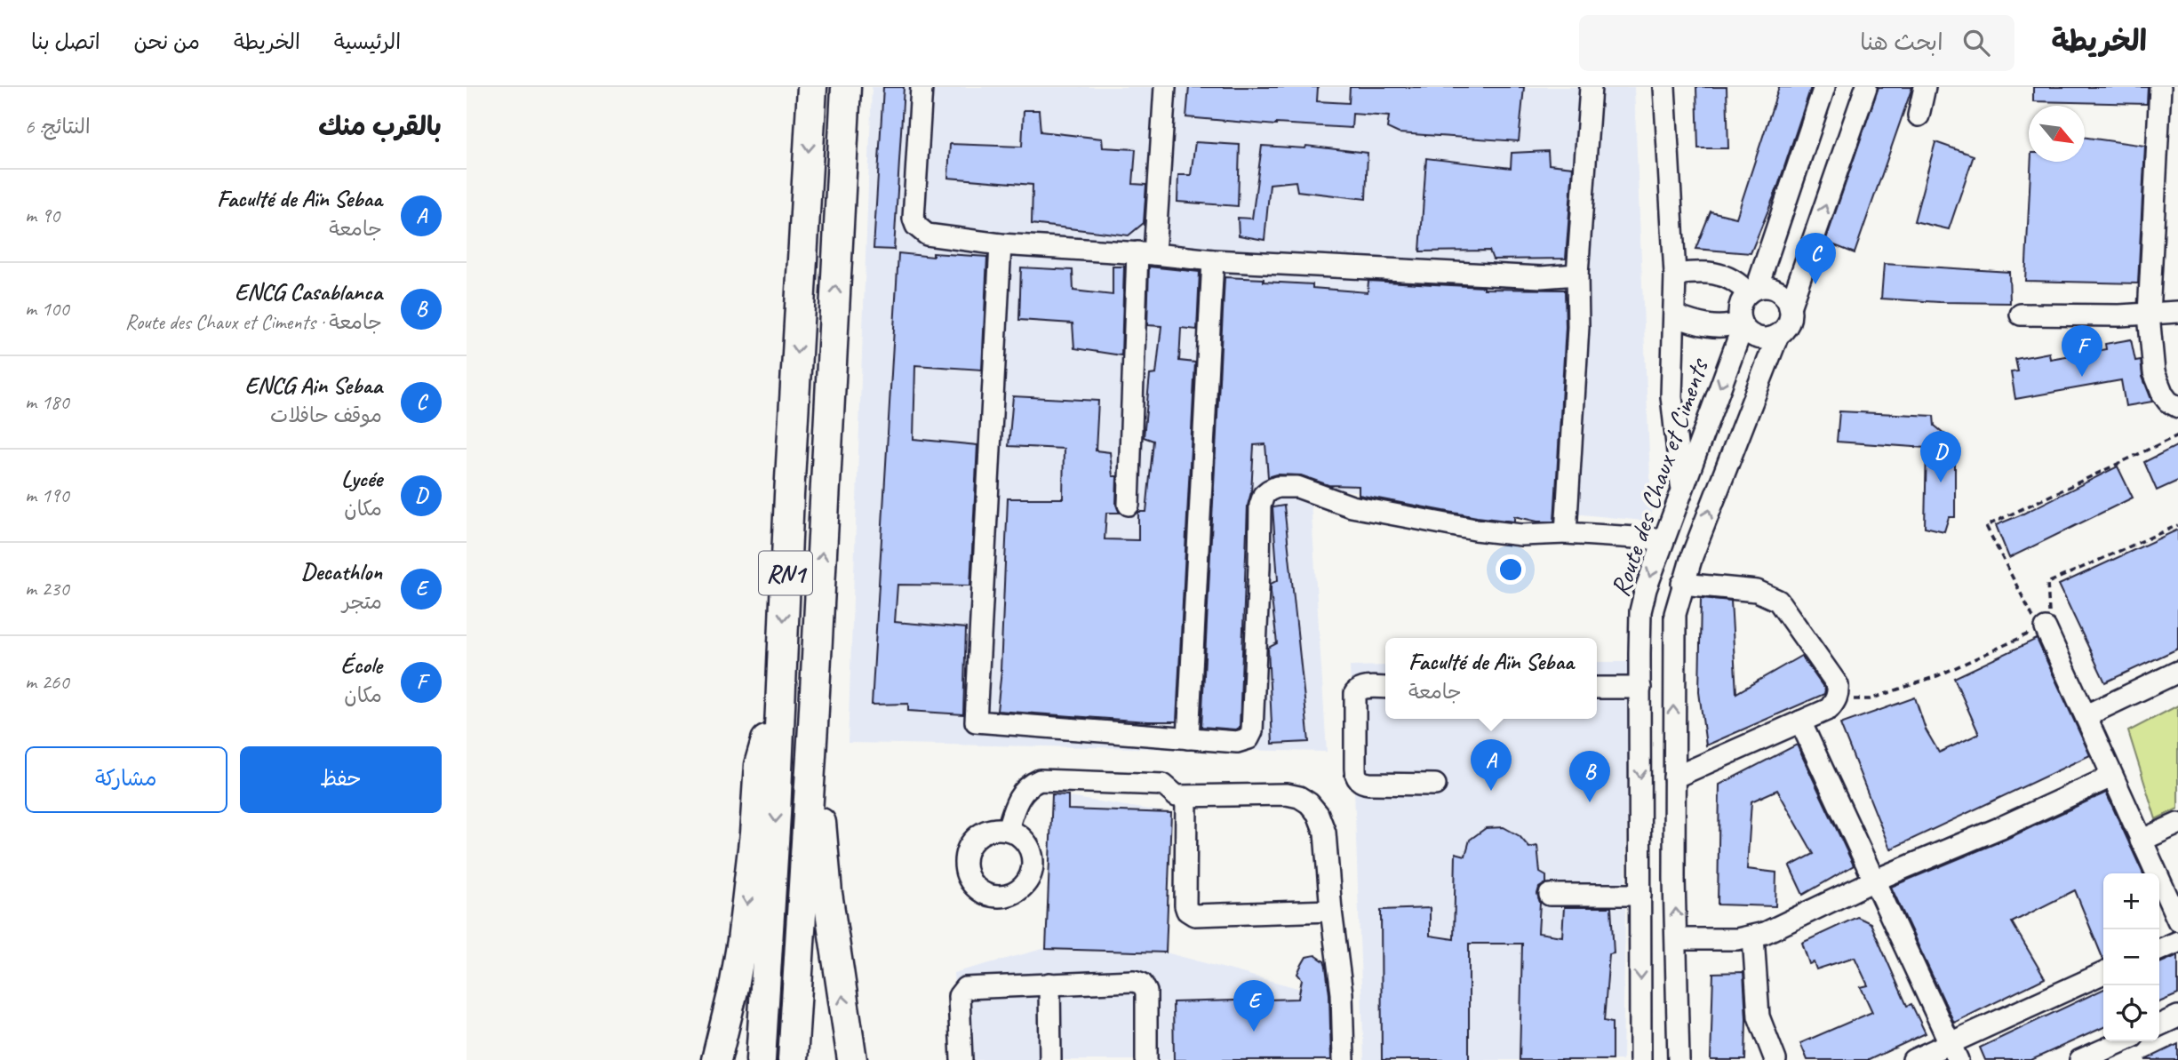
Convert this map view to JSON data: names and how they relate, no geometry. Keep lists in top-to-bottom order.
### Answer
{
  "streets": {
    "highway": ["RN1"],
    "street": ["Route des Chaux et Ciments"]
  },
  "north": "bottom right",
  "page": {
    "header": "الخريطة",
    "search": "ابحث هنا",
    "nav": [
      "الرئيسية",
      "الخريطة",
      "من نحن",
      "اتصل بنا"
    ],
    "heading": ["بالقرب منك", "النتائج: 6"],
    "list": [
      {
        "mark": "A",
        "name": "Faculté de Aïn Sebaa",
        "note": "جامعة",
        "value": "90 m"
      },
      {
        "mark": "B",
        "name": "ENCG Casablanca",
        "note": "جامعة · Route des Chaux et Ciments",
        "value": "100 m"
      },
      {
        "mark": "C",
        "name": "ENCG Ain Sebaa",
        "note": "موقف حافلات",
        "value": "180 m"
      },
      {
        "mark": "D",
        "name": "Lycée",
        "note": "مكان",
        "value": "190 m"
      },
      {
        "mark": "E",
        "name": "Decathlon",
        "note": "متجر",
        "value": "230 m"
      },
      {
        "mark": "F",
        "name": "École",
        "note": "مكان",
        "value": "260 m"
      }
    ],
    "pins": [
      "C",
      "F",
      "D",
      "A",
      "B",
      "E"
    ],
    "popup": ["Faculté de Aïn Sebaa", "جامعة"],
    "buttons": ["حفظ", "مشاركة"],
    "map_buttons": ["+", "−"]
  }
}
